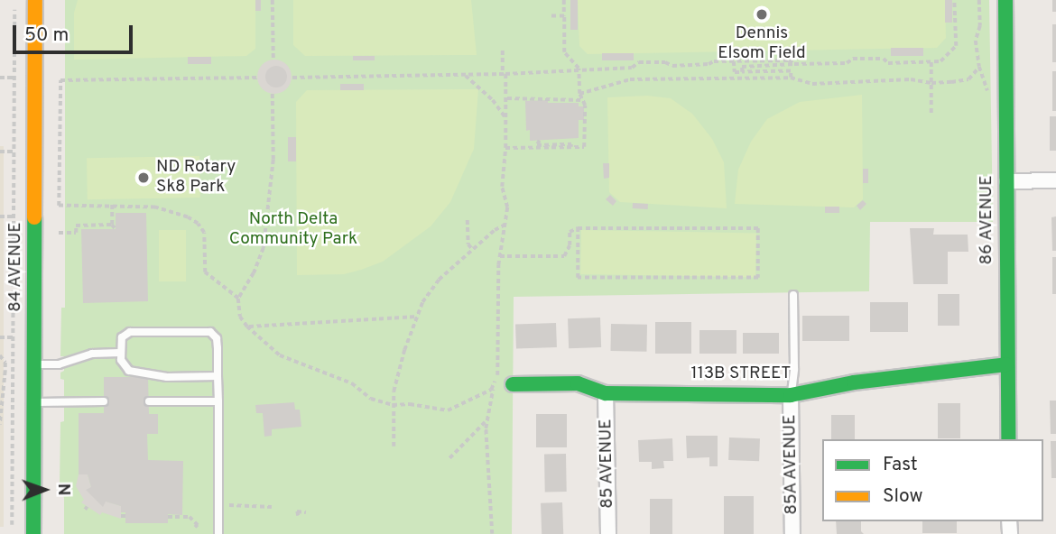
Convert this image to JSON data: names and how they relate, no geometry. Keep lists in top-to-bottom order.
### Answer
{
  "streets": {
    "street": [
      "86 AVENUE",
      "84 AVENUE",
      "113B STREET",
      "85 AVENUE",
      "85A AVENUE"
    ]
  },
  "crossings": [
    ["86 AVENUE", "113B STREET"],
    ["113B STREET", "85 AVENUE"],
    ["113B STREET", "85A AVENUE"]
  ],
  "parks": ["North Delta Community Park"],
  "places": ["Dennis Elsom Field", "ND Rotary Sk8 Park"],
  "legend": ["Fast", "Slow"],
  "scale_bar": "50 m",
  "north": "right"
}
